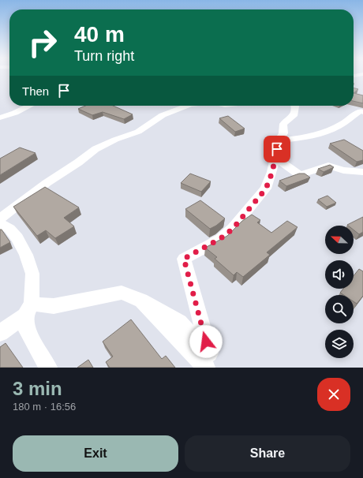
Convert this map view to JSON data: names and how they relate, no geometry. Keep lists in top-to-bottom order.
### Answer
{
  "north": "left",
  "page": {
    "turn": ["40 m", "Turn right"],
    "then": "Then",
    "heading": ["3 min", "180 m · 16:56"],
    "buttons": ["Exit", "Share"]
  }
}
